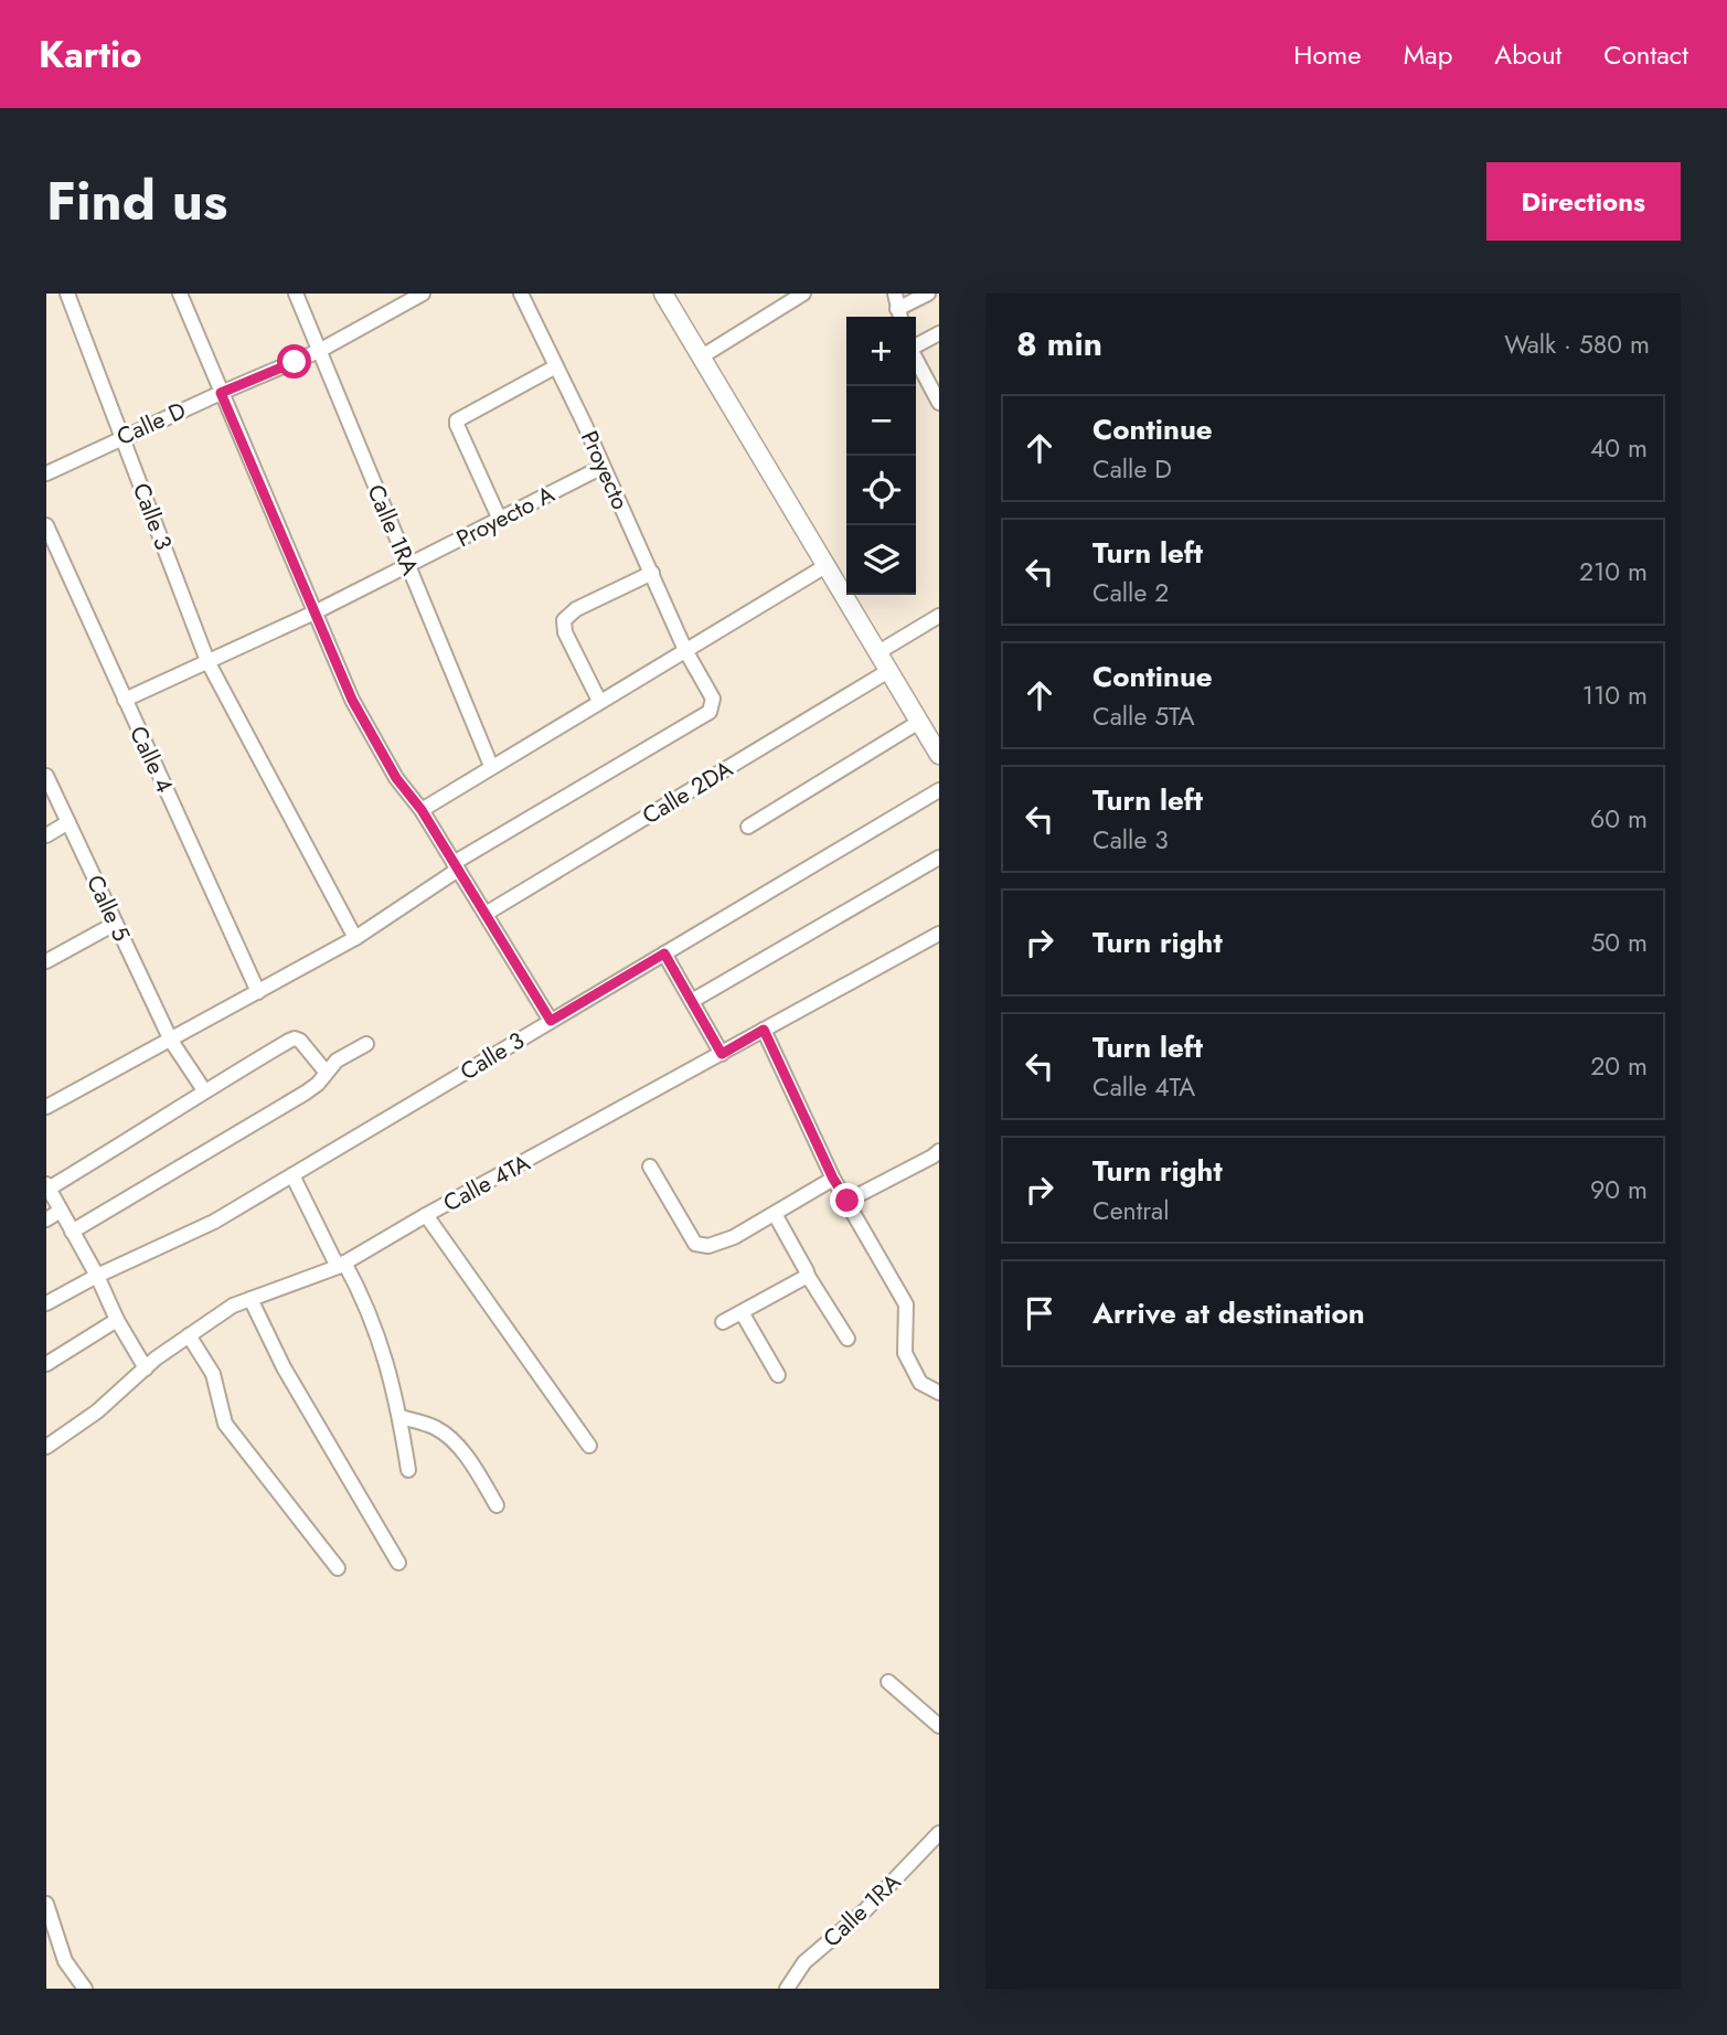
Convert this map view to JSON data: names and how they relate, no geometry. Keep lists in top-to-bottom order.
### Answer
{
  "streets": {
    "street": [
      "Calle D",
      "Proyecto",
      "Calle 3",
      "Proyecto A",
      "Calle 1RA",
      "Calle 4",
      "Calle 2DA",
      "Calle 5",
      "Calle 4TA"
    ]
  },
  "crossings": [
    ["Calle D", "Calle 3"],
    ["Calle D", "Calle 1RA"],
    ["Proyecto", "Proyecto A"],
    ["Calle 3", "Proyecto A"],
    ["Proyecto A", "Calle 1RA"],
    ["Proyecto A", "Calle 4"]
  ],
  "page": {
    "header": "Kartio",
    "nav": [
      "Home",
      "Map",
      "About",
      "Contact"
    ],
    "title": "Find us",
    "buttons": "Directions",
    "heading": ["8 min", "Walk · 580 m"],
    "map_buttons": ["+", "−"],
    "list": [
      ["Continue", "Calle D", "40 m"],
      ["Turn left", "Calle 2", "210 m"],
      ["Continue", "Calle 5TA", "110 m"],
      ["Turn left", "Calle 3", "60 m"],
      ["Turn right", "50 m"],
      ["Turn left", "Calle 4TA", "20 m"],
      ["Turn right", "Central", "90 m"],
      "Arrive at destination"
    ]
  }
}
